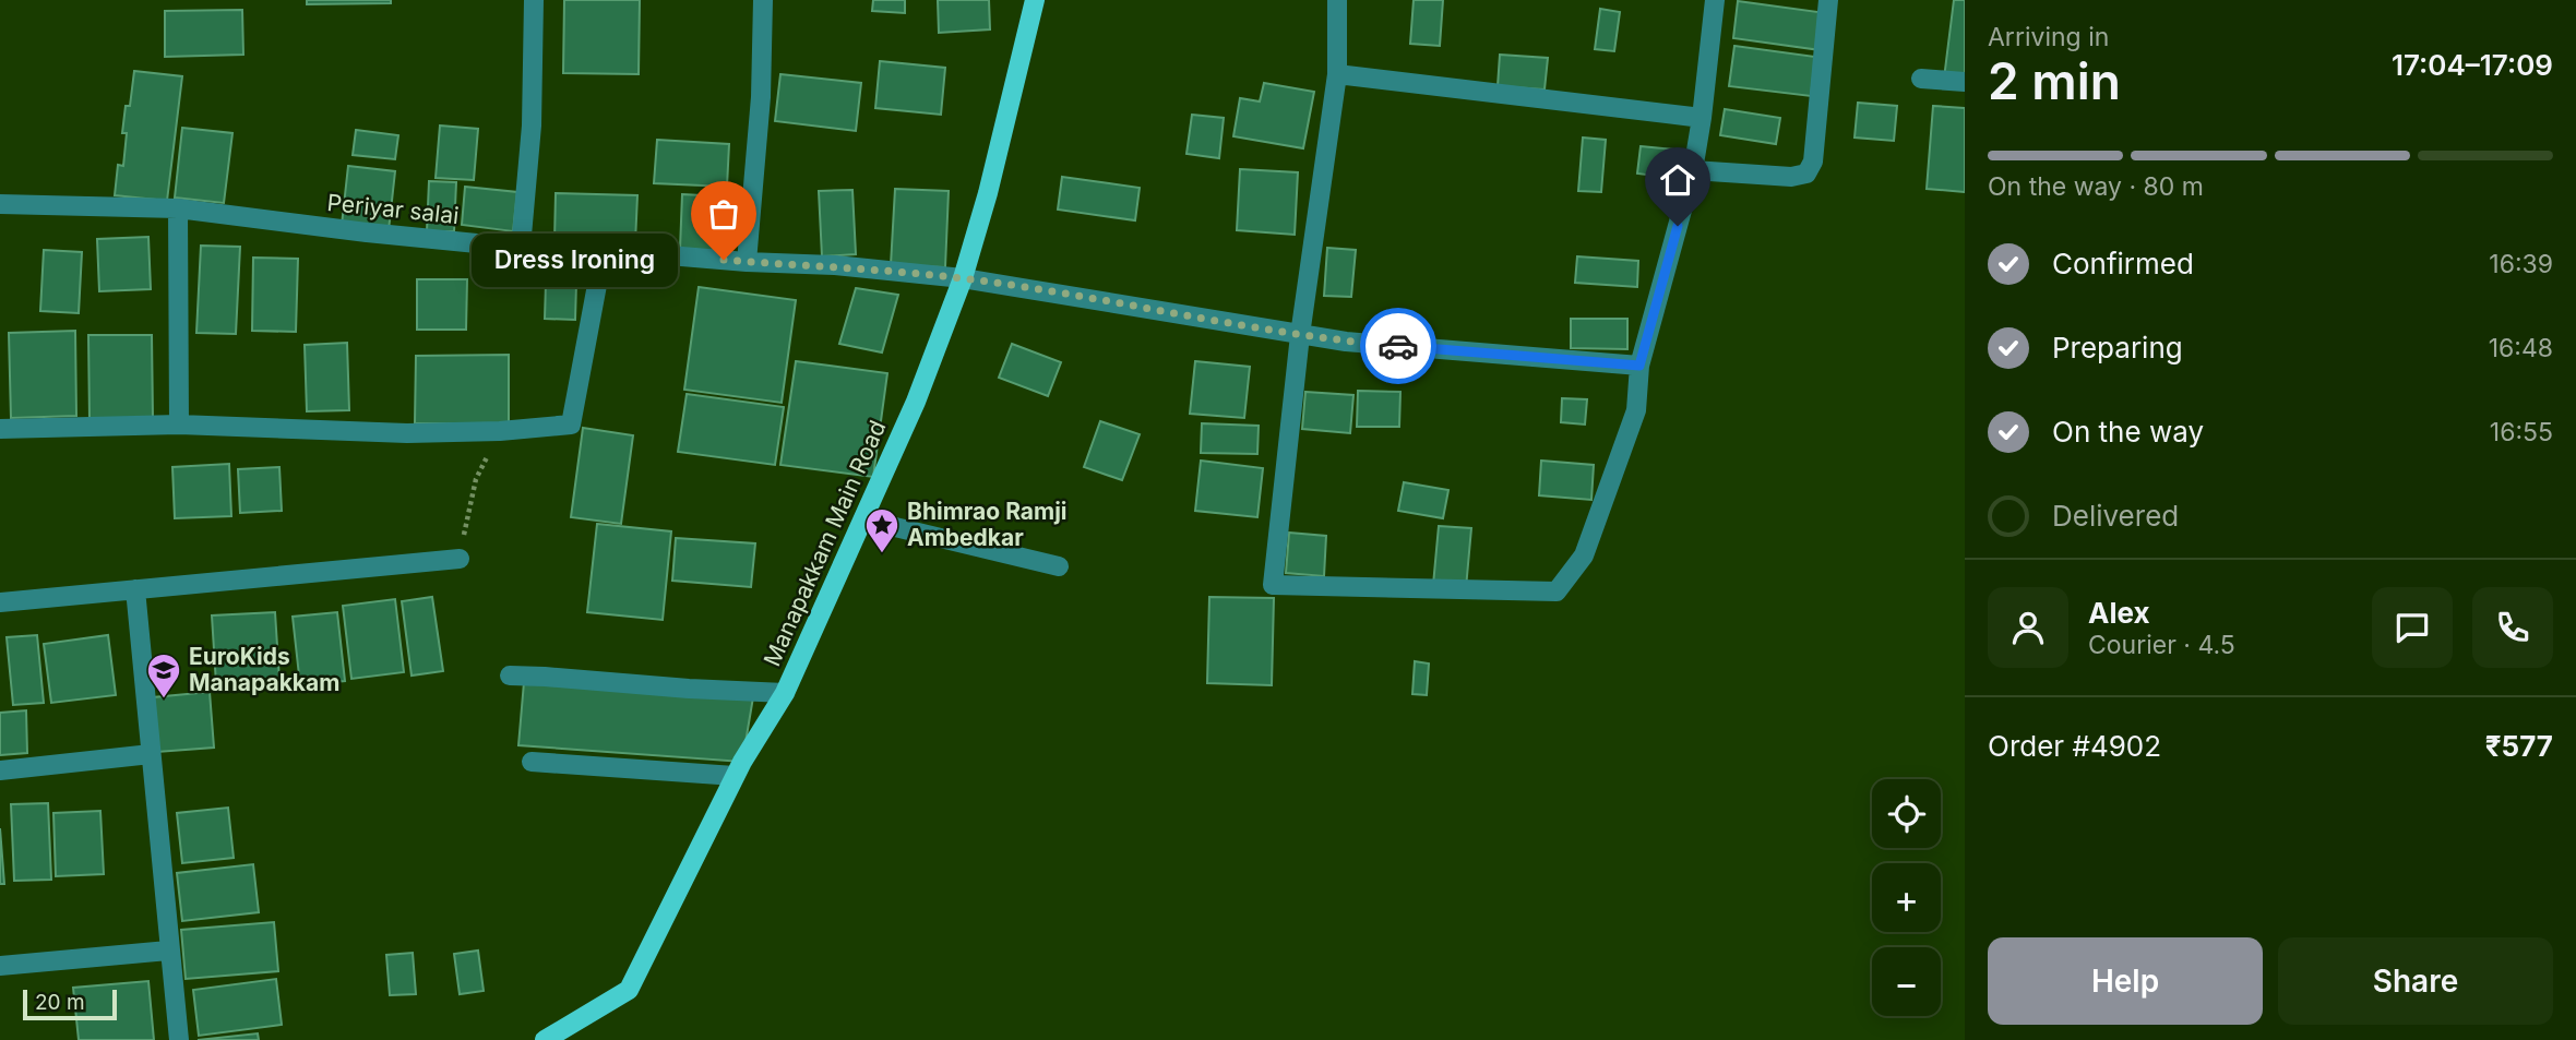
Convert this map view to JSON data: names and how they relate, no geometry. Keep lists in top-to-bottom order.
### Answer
{
  "streets": {
    "main road": ["Manapakkam Main Road"],
    "street": ["Periyar salai"]
  },
  "crossings": [
    ["Periyar salai", "Manapakkam Main Road"]
  ],
  "places": {
    "other": ["Dress Ironing"],
    "place": ["Bhimrao Ramji Ambedkar"],
    "school or university": ["EuroKids Manapakkam"]
  },
  "scale_bar": "20 m",
  "page": {
    "heading": ["2 min", "Arriving in", "17:04–17:09"],
    "panel": [
      "Alex",
      "Courier · 4.5",
      "Order #4902",
      "₹577"
    ],
    "bar": "On the way · 80 m",
    "list": [
      ["Confirmed", "16:39"],
      ["Preparing", "16:48"],
      ["On the way", "16:55"],
      "Delivered"
    ],
    "bubble": "Dress Ironing",
    "map_buttons": ["+", "−"],
    "buttons": ["Help", "Share"],
    "scale": "20 m"
  }
}
